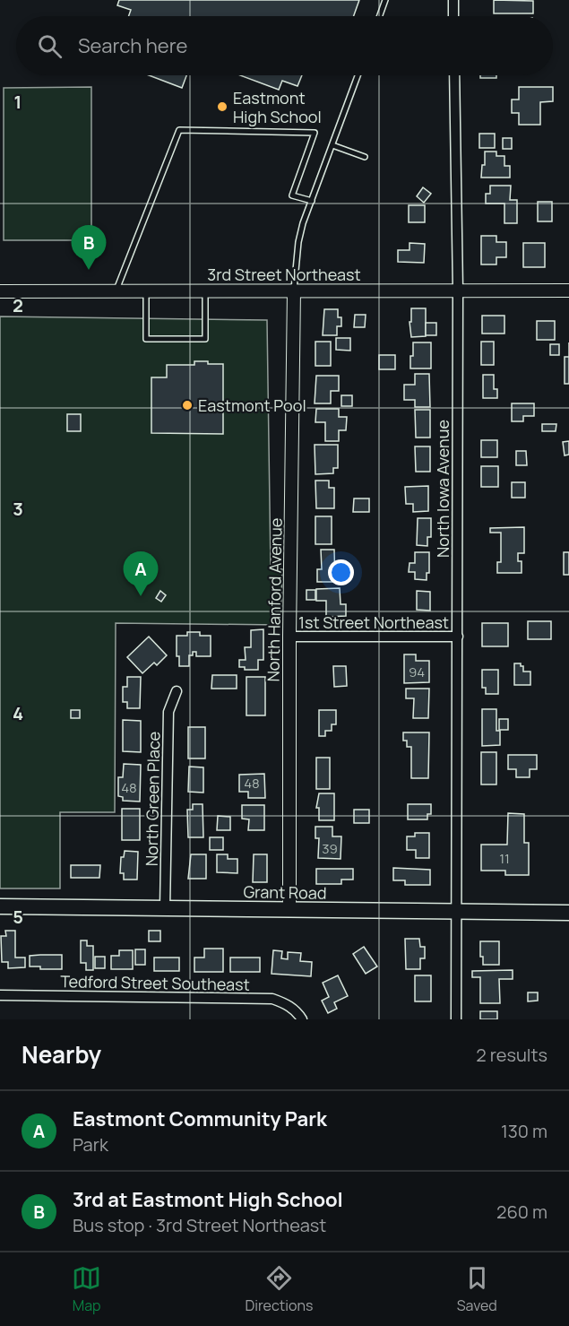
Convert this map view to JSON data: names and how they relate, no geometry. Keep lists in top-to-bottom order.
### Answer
{
  "streets": {
    "main road": ["Grant Road"],
    "street": [
      "3rd Street Northeast",
      "North Iowa Avenue",
      "North Hanford Avenue",
      "1st Street Northeast",
      "North Green Place",
      "Tedford Street Southeast"
    ]
  },
  "crossings": [
    ["3rd Street Northeast", "North Iowa Avenue"],
    ["3rd Street Northeast", "North Hanford Avenue"],
    ["North Iowa Avenue", "1st Street Northeast"],
    ["North Iowa Avenue", "Grant Road"],
    ["North Hanford Avenue", "1st Street Northeast"],
    ["North Hanford Avenue", "Grant Road"],
    ["North Green Place", "Grant Road"]
  ],
  "places": ["Eastmont High School", "Eastmont Pool"],
  "house_numbers": [
    "94",
    "48",
    "48",
    "39",
    "11"
  ],
  "page": {
    "search": "Search here",
    "pins": ["B", "A"],
    "heading": ["Nearby", "2 results"],
    "list": [
      {
        "mark": "A",
        "name": "Eastmont Community Park",
        "note": "Park",
        "value": "130 m"
      },
      {
        "mark": "B",
        "name": "3rd at Eastmont High School",
        "note": "Bus stop · 3rd Street Northeast",
        "value": "260 m"
      }
    ],
    "nav": ["Map", "Directions", "Saved"]
  },
  "grid": {
    "rows": [
      "1",
      "2",
      "3",
      "4",
      "5"
    ]
  }
}
